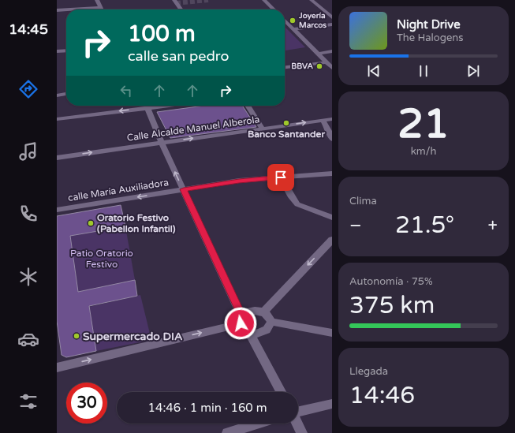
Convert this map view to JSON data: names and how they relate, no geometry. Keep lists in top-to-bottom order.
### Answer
{
  "streets": {
    "street": ["Calle Alcalde Manuel Alberola", "calle María Auxiliadora"]
  },
  "one_way": ["calle María Auxiliadora"],
  "parks": ["Patio Oratorio Festivo"],
  "places": [
    "Joyería Marcos",
    "BBVA",
    "Banco Santander",
    "Oratorio Festivo (Pabellon Infantil)",
    "Supermercado DIA"
  ],
  "page": {
    "tabs": "14:45",
    "turn": ["100 m", "calle san pedro"],
    "song": ["Night Drive", "The Halogens"],
    "tile": [
      ["21", "km/h"],
      "Clima",
      ["Autonomía · 75%", "375 km"],
      ["Llegada", "14:46"]
    ],
    "heat": ["−", "21.5°", "+"],
    "limit": "30",
    "trip": "14:46 · 1 min · 160 m"
  }
}
